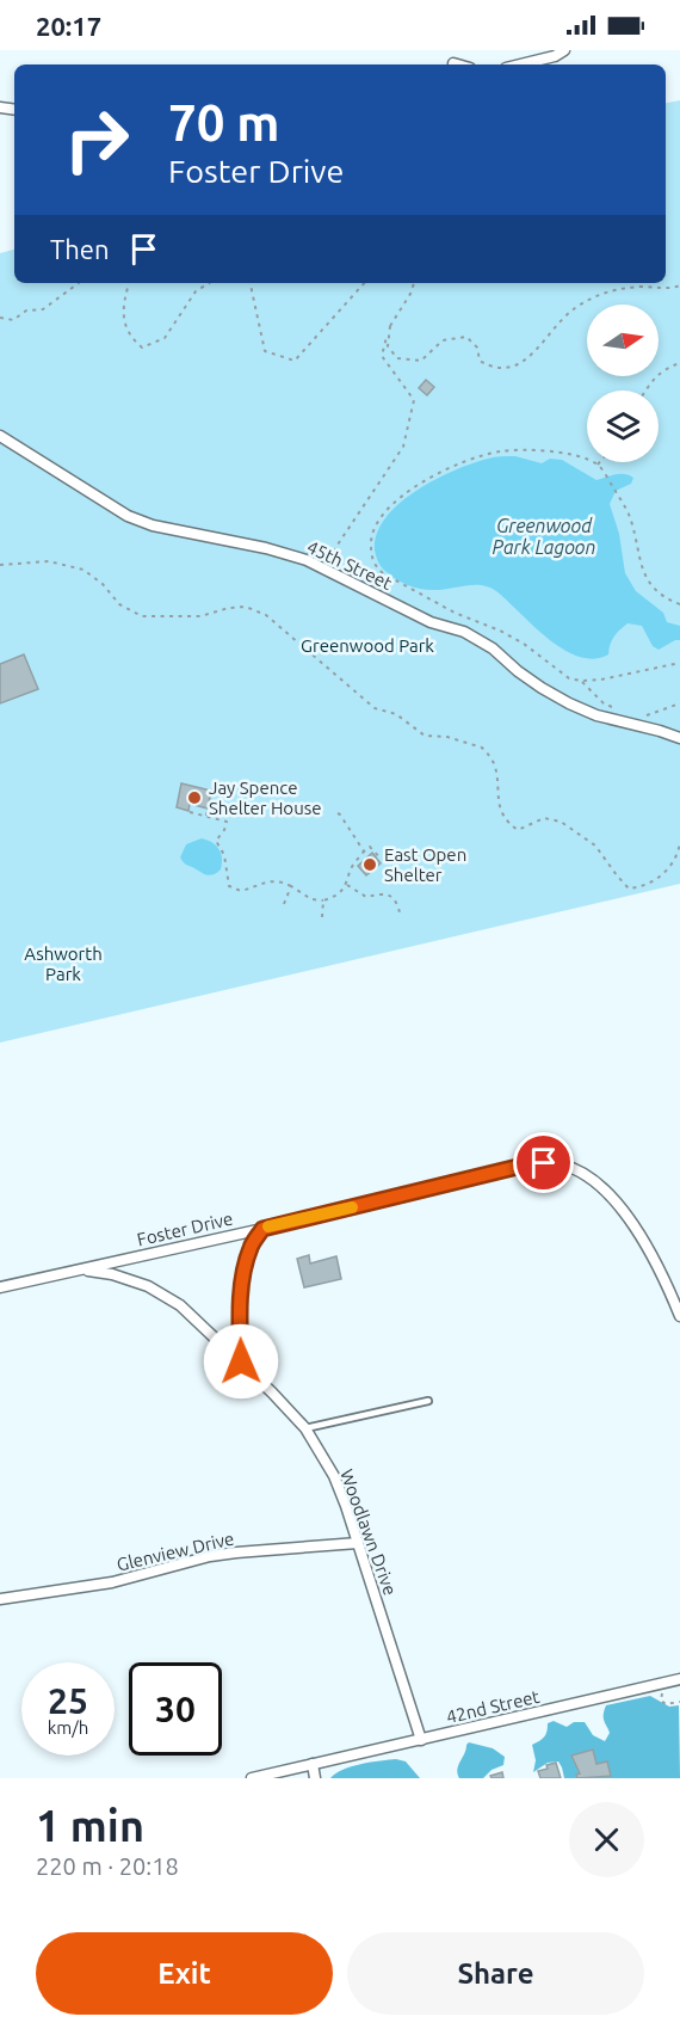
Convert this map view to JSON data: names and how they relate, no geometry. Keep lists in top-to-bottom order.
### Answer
{
  "streets": {
    "street": [
      "45th Street",
      "Foster Drive",
      "Woodlawn Drive",
      "Glenview Drive",
      "42nd Street"
    ]
  },
  "crossings": [
    ["Foster Drive", "Woodlawn Drive"],
    ["Woodlawn Drive", "Glenview Drive"],
    ["Woodlawn Drive", "42nd Street"]
  ],
  "water": ["Greenwood Park Lagoon"],
  "parks": ["Greenwood Park", "Ashworth Park"],
  "places": ["Jay Spence Shelter House", "East Open Shelter"],
  "north": "right",
  "page": {
    "status": "20:17",
    "turn": ["70 m", "Foster Drive"],
    "then": "Then",
    "speed": "25 km/h",
    "limit": "30",
    "heading": ["1 min", "220 m · 20:18"],
    "buttons": ["Exit", "Share"]
  }
}
